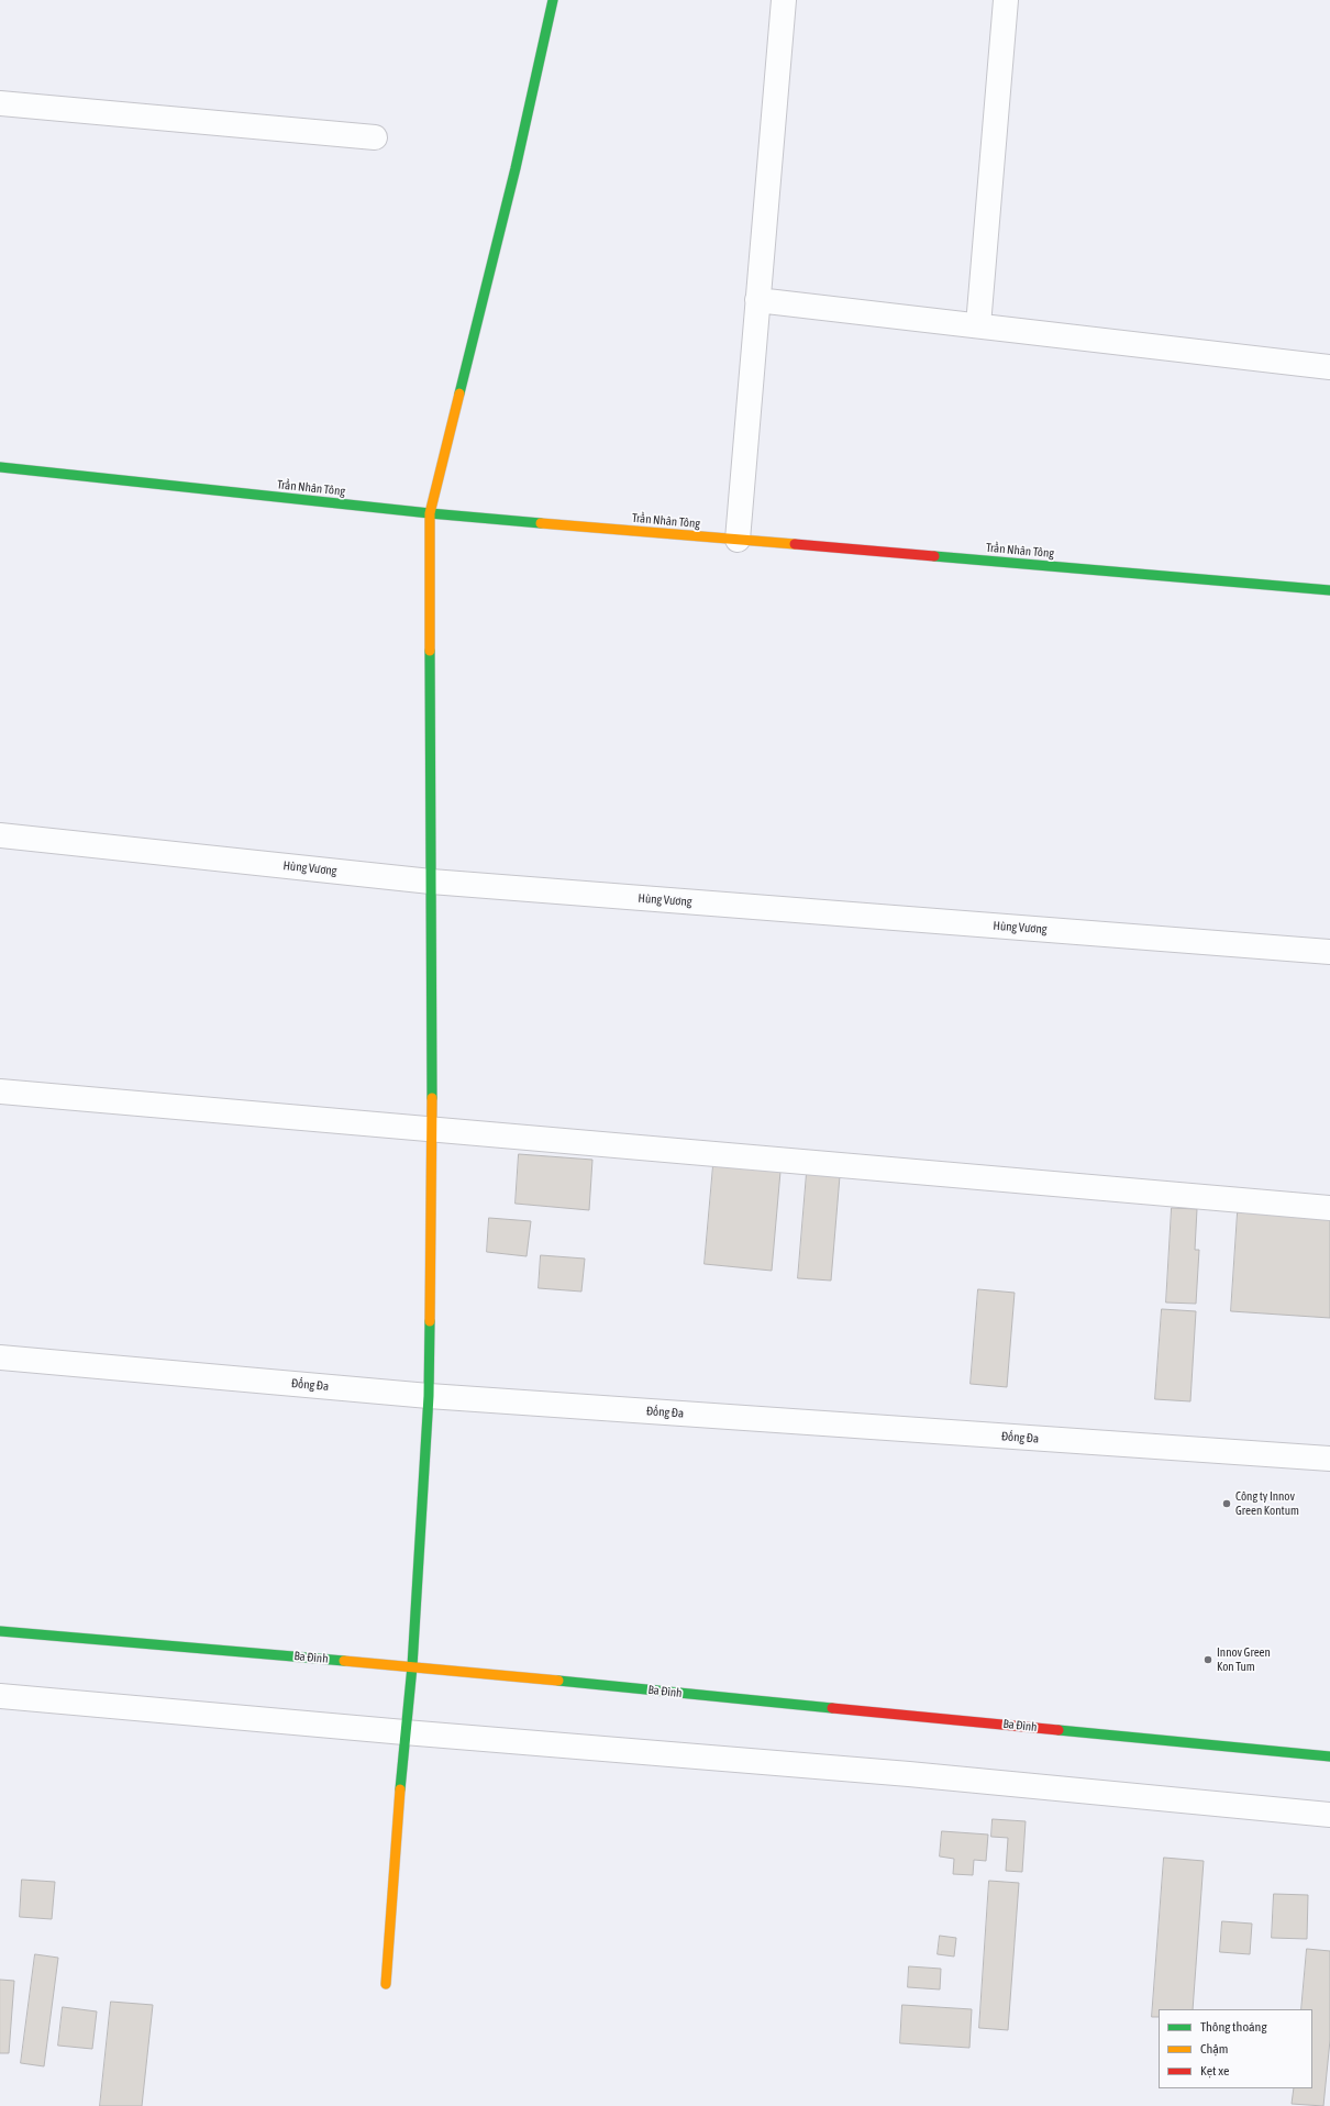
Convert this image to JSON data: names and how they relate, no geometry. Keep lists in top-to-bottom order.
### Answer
{
  "streets": {
    "street": [
      "Trần Nhân Tông",
      "Hùng Vương",
      "Đống Đa",
      "Ba Đình"
    ]
  },
  "places": ["Công ty Innov Green Kontum", "Innov Green Kon Tum"],
  "legend": ["Thông thoáng", "Chậm", "Kẹt xe"]
}
